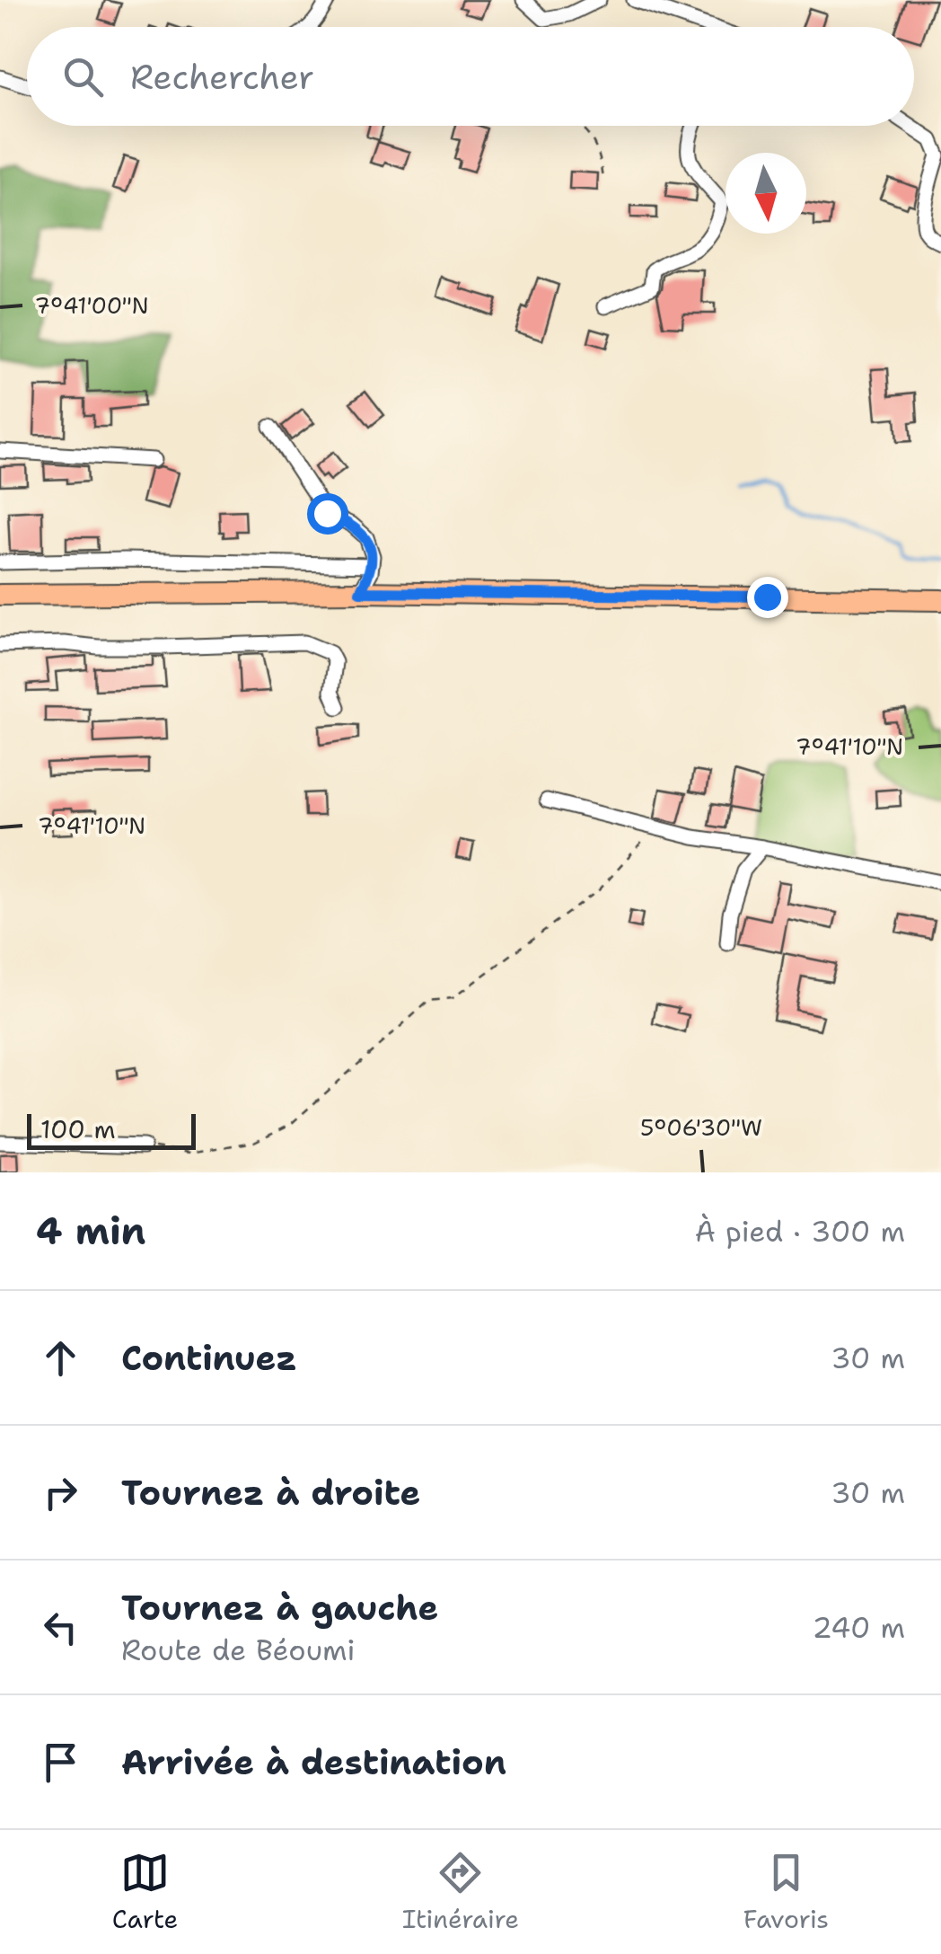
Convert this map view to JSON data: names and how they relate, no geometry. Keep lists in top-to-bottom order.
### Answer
{
  "scale_bar": "100 m",
  "north": "bottom",
  "page": {
    "search": "Rechercher",
    "scale": "100 m",
    "heading": ["4 min", "À pied · 300 m"],
    "list": [
      ["Continuez", "30 m"],
      ["Tournez à droite", "30 m"],
      ["Tournez à gauche", "Route de Béoumi", "240 m"],
      "Arrivée à destination"
    ],
    "nav": ["Carte", "Itinéraire", "Favoris"]
  },
  "coordinates": ["7°41'00\"N", "7°41'10\"N", "5°06'30\"W"]
}
